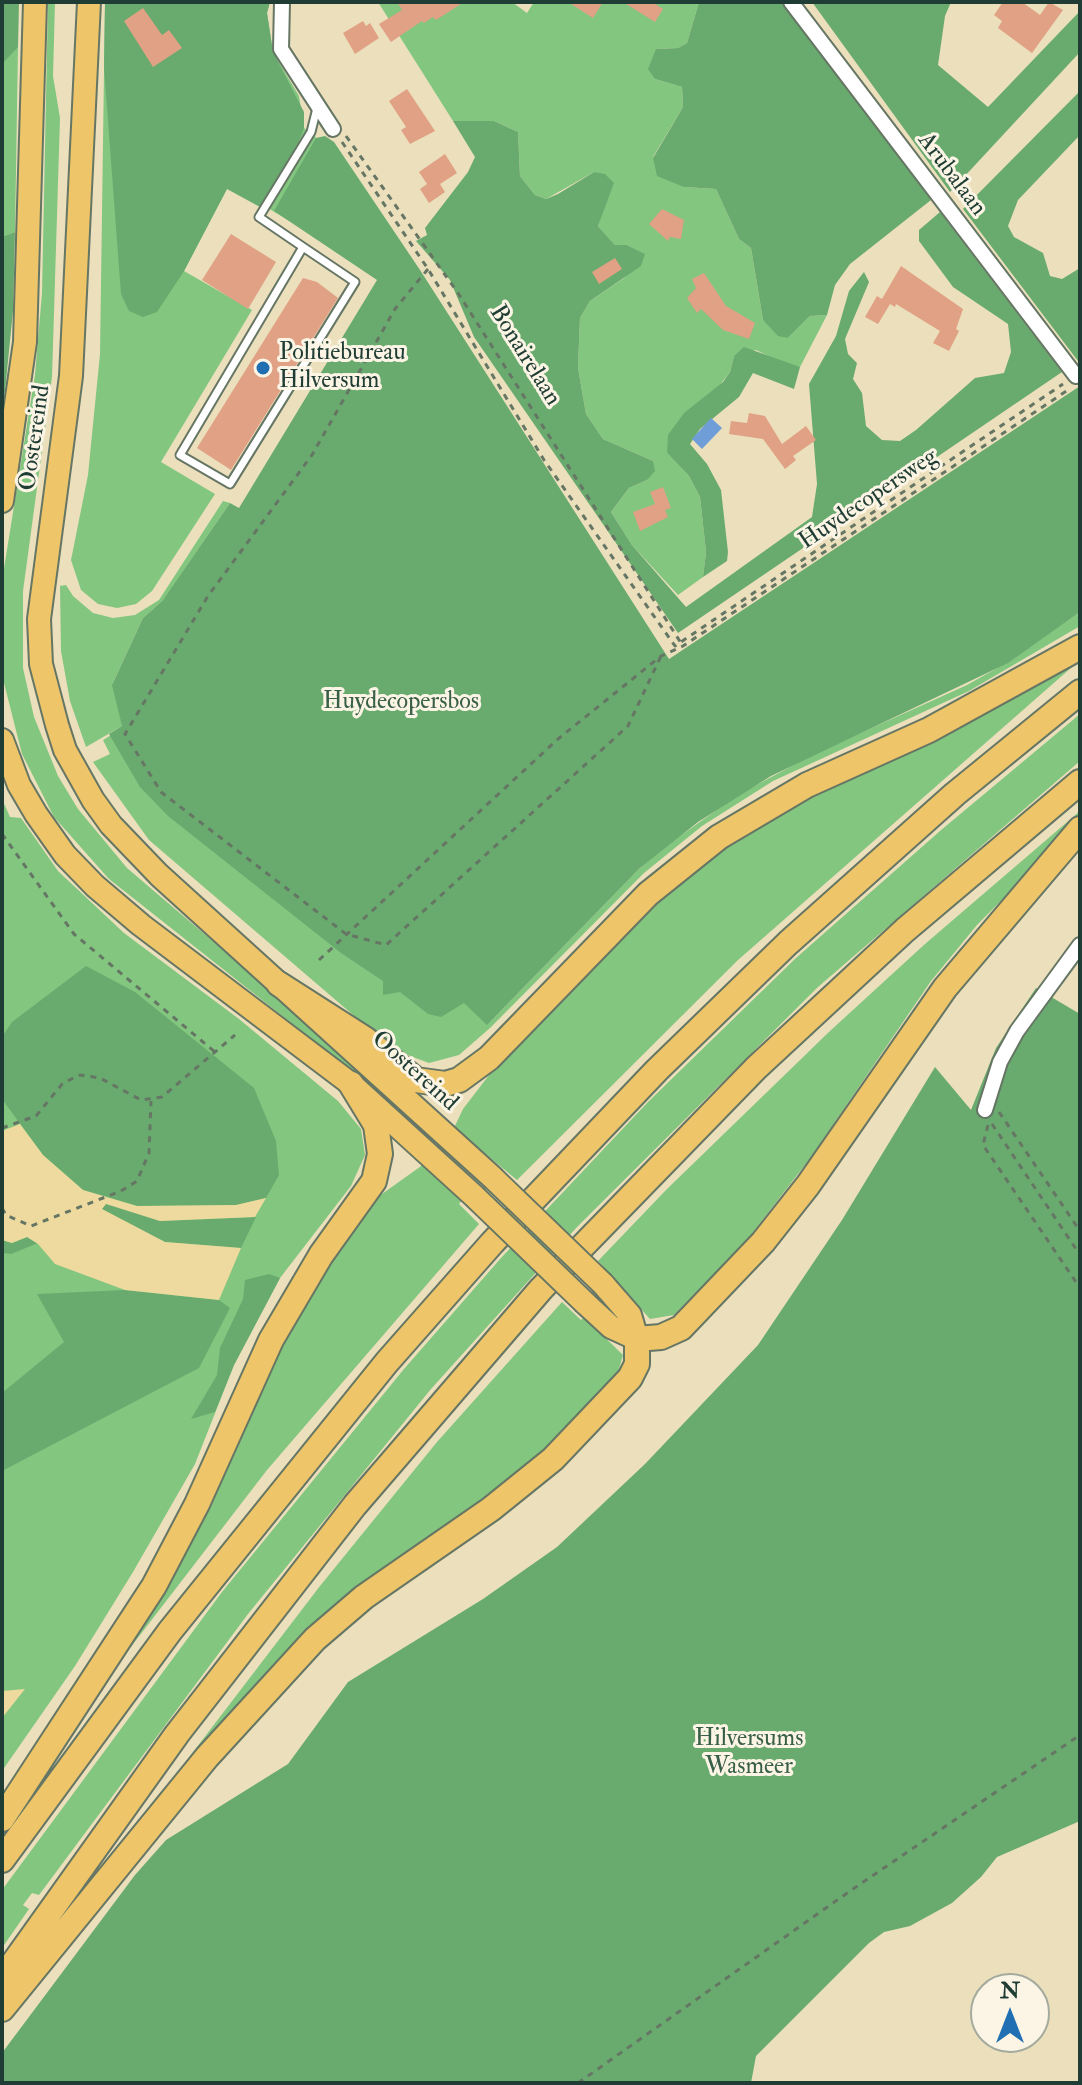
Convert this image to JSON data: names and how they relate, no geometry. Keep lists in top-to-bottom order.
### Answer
{
  "streets": {
    "main road": ["Oostereind"],
    "street": ["Arubalaan"],
    "path": ["Bonairelaan", "Huydecopersweg"]
  },
  "crossings": [
    ["Arubalaan", "Huydecopersweg"],
    ["Bonairelaan", "Huydecopersweg"]
  ],
  "parks": ["Huydecopersbos", "Hilversums Wasmeer"],
  "places": ["Politiebureau Hilversum"],
  "north": "top"
}
